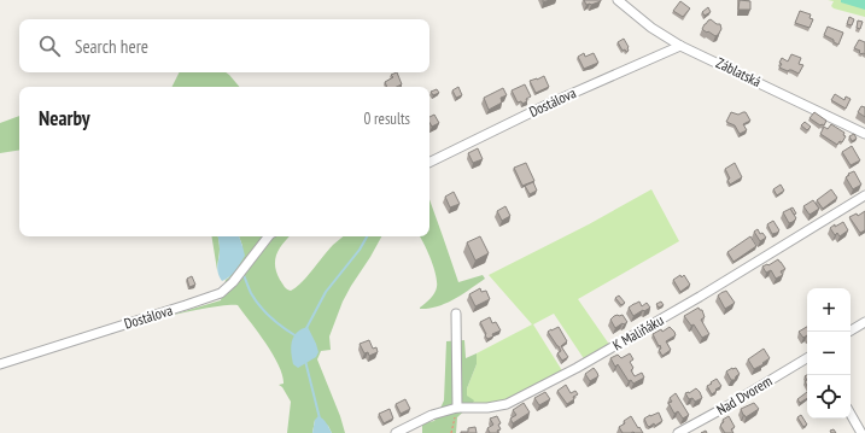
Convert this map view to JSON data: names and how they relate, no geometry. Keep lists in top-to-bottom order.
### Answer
{
  "streets": {
    "street": [
      "Záblatská",
      "Dostálova",
      "K Maliňáku",
      "Nad Dvorem"
    ]
  },
  "crossings": [
    ["Záblatská", "Dostálova"]
  ],
  "page": {
    "search": "Search here",
    "heading": ["Nearby", "0 results"],
    "map_buttons": ["+", "−"]
  }
}
